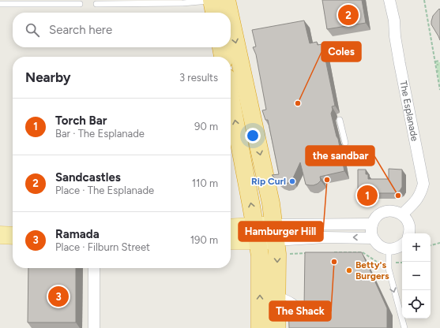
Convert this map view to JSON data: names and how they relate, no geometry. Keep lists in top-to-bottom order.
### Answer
{
  "streets": {
    "street": ["The Esplanade"]
  },
  "places": [
    "Coles",
    "Hamburger Hill",
    "Rip Curl",
    "the sandbar",
    "The Shack",
    "Betty's Burgers"
  ],
  "page": {
    "pins": ["2", "1", "3"],
    "search": "Search here",
    "heading": ["Nearby", "3 results"],
    "list": [
      {
        "mark": "1",
        "name": "Torch Bar",
        "note": "Bar · The Esplanade",
        "value": "90 m"
      },
      {
        "mark": "2",
        "name": "Sandcastles",
        "note": "Place · The Esplanade",
        "value": "110 m"
      },
      {
        "mark": "3",
        "name": "Ramada",
        "note": "Place · Filburn Street",
        "value": "190 m"
      }
    ],
    "map_buttons": ["+", "−"]
  }
}
